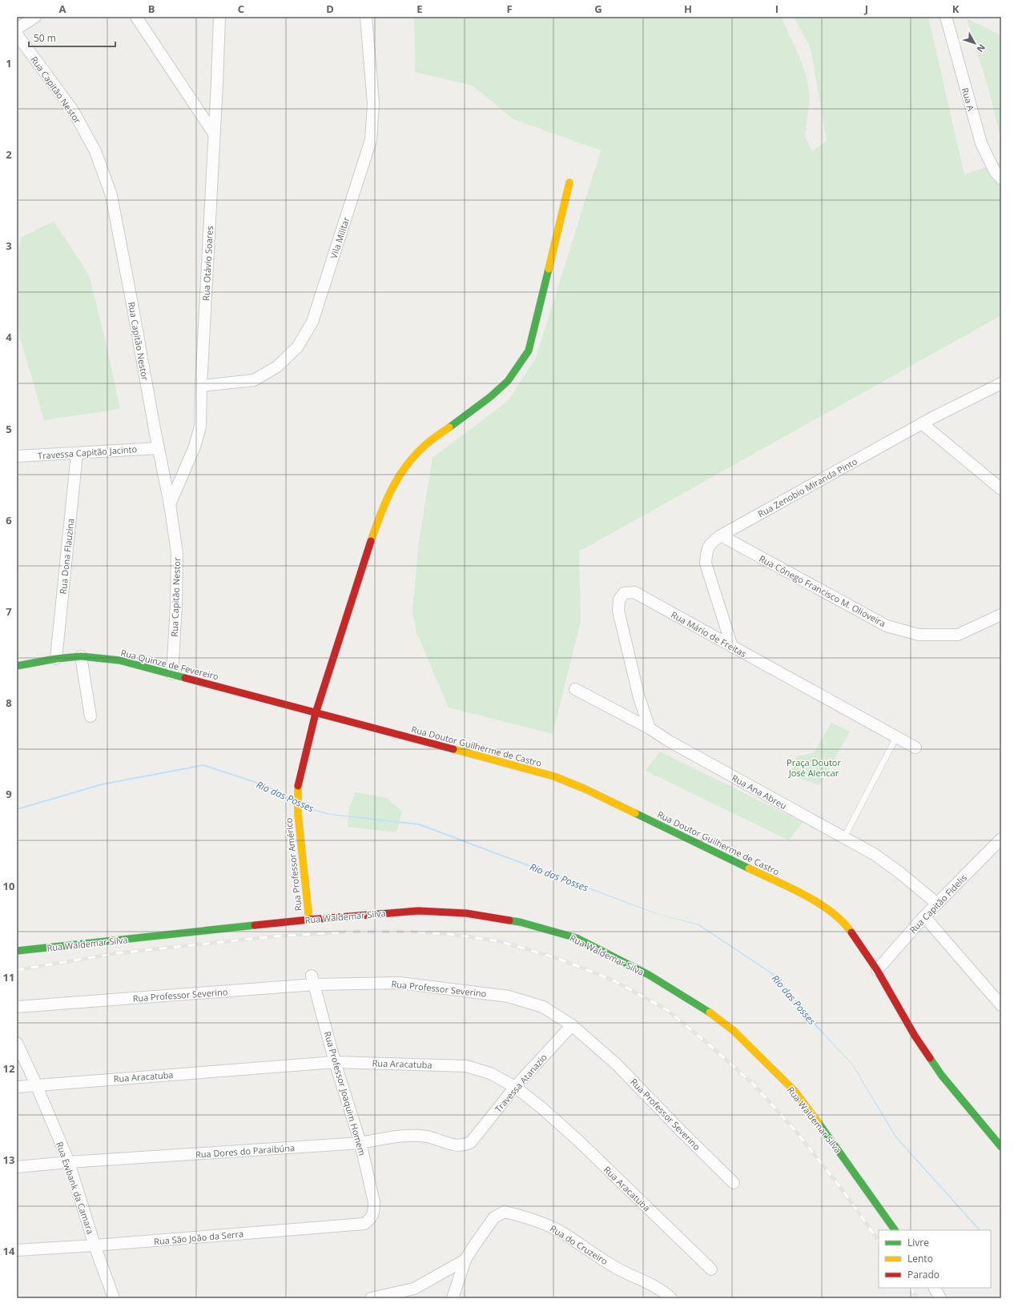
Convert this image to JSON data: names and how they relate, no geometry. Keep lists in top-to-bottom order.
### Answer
{
  "streets": {
    "street": [
      "Rua Capitão Nestor",
      "Rua A",
      "Vila Militar",
      "Rua Otávio Soares",
      "Travessa Capitão Jacinto",
      "Rua Zenobio Miranda Pinto",
      "Rua Dona Flauzina",
      "Rua Cônego Francisco M. Olioveira",
      "Rua Mário de Freitas",
      "Rua Quinze de Fevereiro",
      "Rua Doutor Guilherme de Castro",
      "Rua Ana Abreu",
      "Rua Professor Américo",
      "Rua Capitão Fidelis",
      "Rua Waldemar Silva",
      "Rua Professor Severino",
      "Rua Aracatuba",
      "Travessa Atanazio",
      "Rua Professor Joaquim Homem",
      "Rua Dores do Paraibúna",
      "Rua Ewbank da Camara",
      "Rua São João da Serra",
      "Rua do Cruzeiro"
    ]
  },
  "crossings": [
    ["Rua Capitão Nestor", "Rua Otávio Soares"],
    ["Rua Capitão Nestor", "Travessa Capitão Jacinto"],
    ["Rua Capitão Nestor", "Rua Quinze de Fevereiro"],
    ["Vila Militar", "Rua Otávio Soares"],
    ["Travessa Capitão Jacinto", "Rua Dona Flauzina"],
    ["Rua Zenobio Miranda Pinto", "Rua Cônego Francisco M. Olioveira"],
    ["Rua Zenobio Miranda Pinto", "Rua Mário de Freitas"],
    ["Rua Dona Flauzina", "Rua Quinze de Fevereiro"],
    ["Rua Mário de Freitas", "Rua Ana Abreu"],
    ["Rua Quinze de Fevereiro", "Rua Doutor Guilherme de Castro"],
    ["Rua Quinze de Fevereiro", "Rua Professor Américo"],
    ["Rua Doutor Guilherme de Castro", "Rua Professor Américo"],
    ["Rua Doutor Guilherme de Castro", "Rua Capitão Fidelis"],
    ["Rua Ana Abreu", "Rua Capitão Fidelis"],
    ["Rua Professor Américo", "Rua Waldemar Silva"],
    ["Rua Professor Severino", "Travessa Atanazio"],
    ["Rua Professor Severino", "Rua Professor Joaquim Homem"],
    ["Rua Aracatuba", "Travessa Atanazio"],
    ["Rua Aracatuba", "Rua Professor Joaquim Homem"],
    ["Rua Aracatuba", "Rua Ewbank da Camara"],
    ["Travessa Atanazio", "Rua Dores do Paraibúna"],
    ["Rua Professor Joaquim Homem", "Rua Dores do Paraibúna"],
    ["Rua Professor Joaquim Homem", "Rua São João da Serra"],
    ["Rua Dores do Paraibúna", "Rua Ewbank da Camara"],
    ["Rua Ewbank da Camara", "Rua São João da Serra"]
  ],
  "water": ["Rio das Posses"],
  "parks": ["Praça Doutor José Alencar"],
  "legend": ["Livre", "Lento", "Parado"],
  "scale_bar": "50 m",
  "north": "bottom right",
  "grid": {
    "columns": [
      "A",
      "B",
      "C",
      "D",
      "E",
      "F",
      "G",
      "H",
      "I",
      "J",
      "K"
    ],
    "rows": [
      "1",
      "2",
      "3",
      "4",
      "5",
      "6",
      "7",
      "8",
      "9",
      "10",
      "11",
      "12",
      "13",
      "14"
    ]
  }
}
